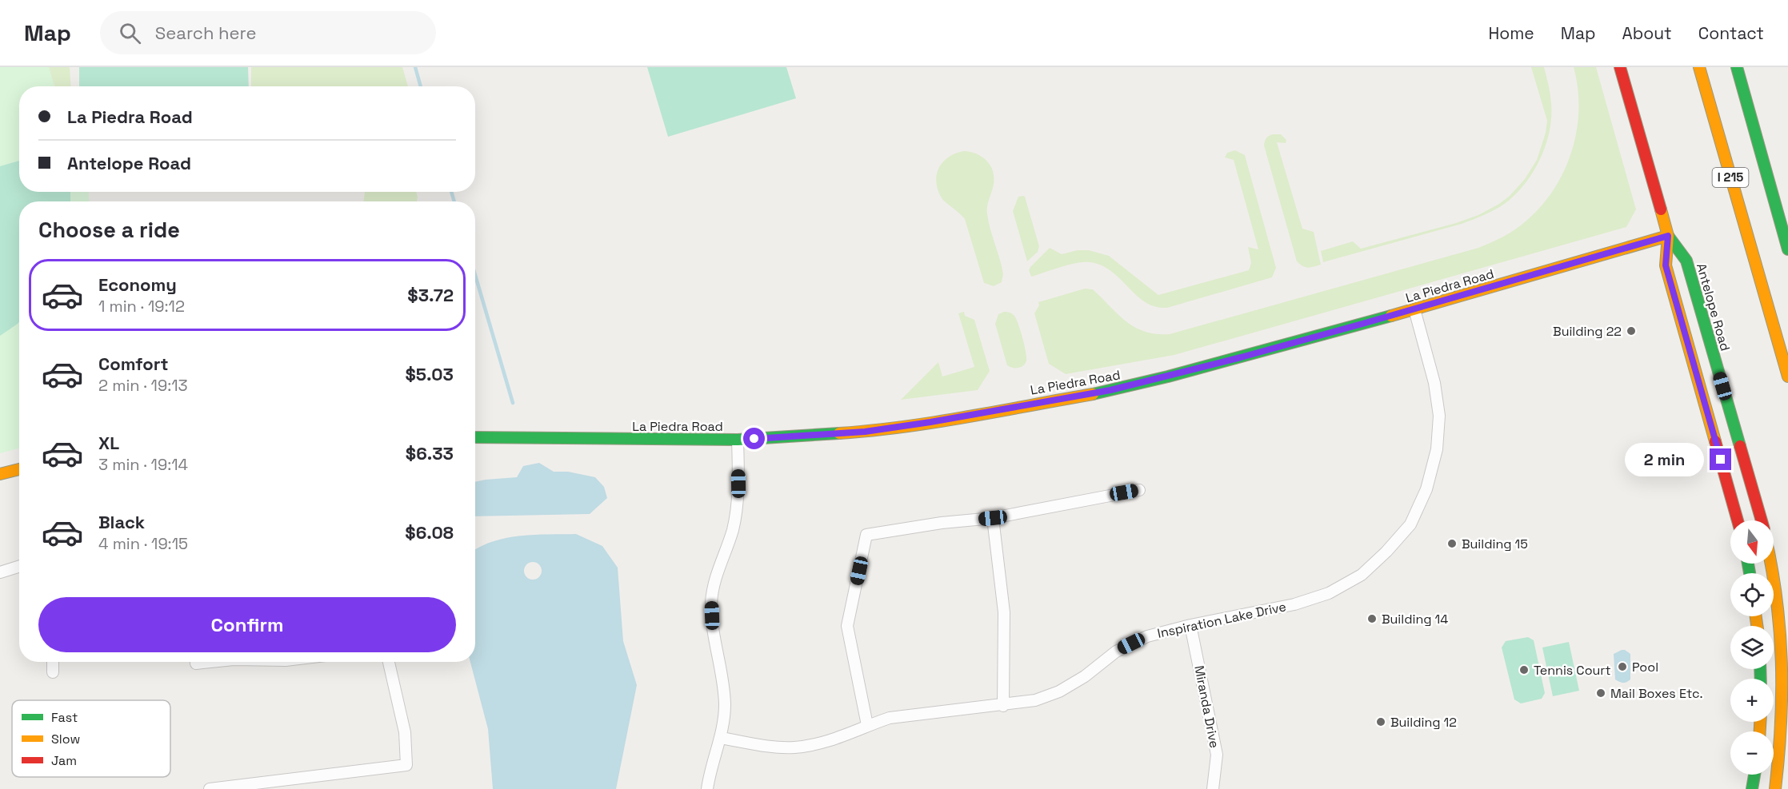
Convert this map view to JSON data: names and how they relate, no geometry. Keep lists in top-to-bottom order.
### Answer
{
  "streets": {
    "main road": ["I 215", "La Piedra Road", "Antelope Road"],
    "street": ["Inspiration Lake Drive", "Miranda Drive"]
  },
  "crossings": [
    ["La Piedra Road", "Antelope Road"],
    ["La Piedra Road", "Inspiration Lake Drive"],
    ["Inspiration Lake Drive", "Miranda Drive"]
  ],
  "places": [
    "Building 22",
    "Building 15",
    "Building 14",
    "Pool",
    "Tennis Court",
    "Mail Boxes Etc.",
    "Building 12"
  ],
  "legend": ["Fast", "Slow", "Jam"],
  "north": "bottom",
  "page": {
    "header": "Map",
    "search": "Search here",
    "nav": [
      "Home",
      "Map",
      "About",
      "Contact"
    ],
    "banner": ["La Piedra Road", "Antelope Road"],
    "heading": "Choose a ride",
    "list": [
      {
        "name": "Economy",
        "note": "1 min · 19:12",
        "value": "$3.72"
      },
      {
        "name": "Comfort",
        "note": "2 min · 19:13",
        "value": "$5.03"
      },
      {
        "name": "XL",
        "note": "3 min · 19:14",
        "value": "$6.33"
      },
      {
        "name": "Black",
        "note": "4 min · 19:15",
        "value": "$6.08"
      }
    ],
    "bubble": "2 min",
    "map_buttons": ["+", "−"],
    "buttons": "Confirm"
  }
}
